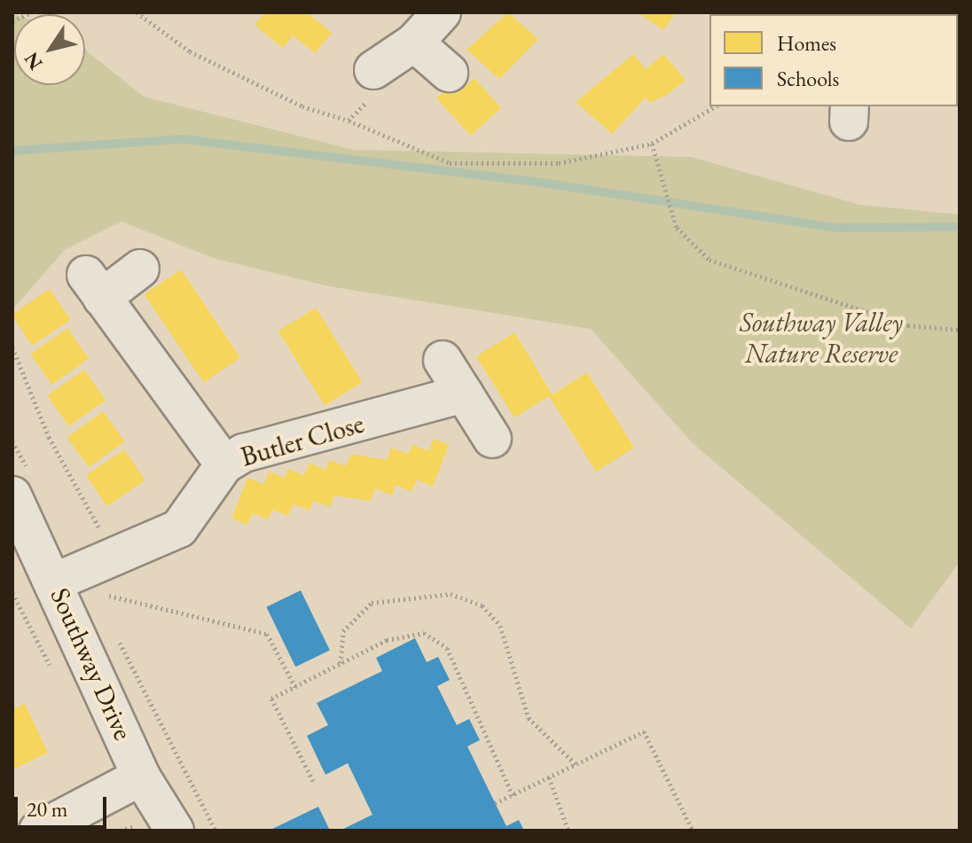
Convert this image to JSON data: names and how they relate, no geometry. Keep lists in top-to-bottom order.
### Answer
{
  "streets": {
    "street": ["Butler Close", "Southway Drive"]
  },
  "crossings": [
    ["Butler Close", "Southway Drive"]
  ],
  "parks": ["Southway Valley Nature Reserve"],
  "legend": ["Homes", "Schools"],
  "scale_bar": "20 m",
  "north": "bottom left"
}
